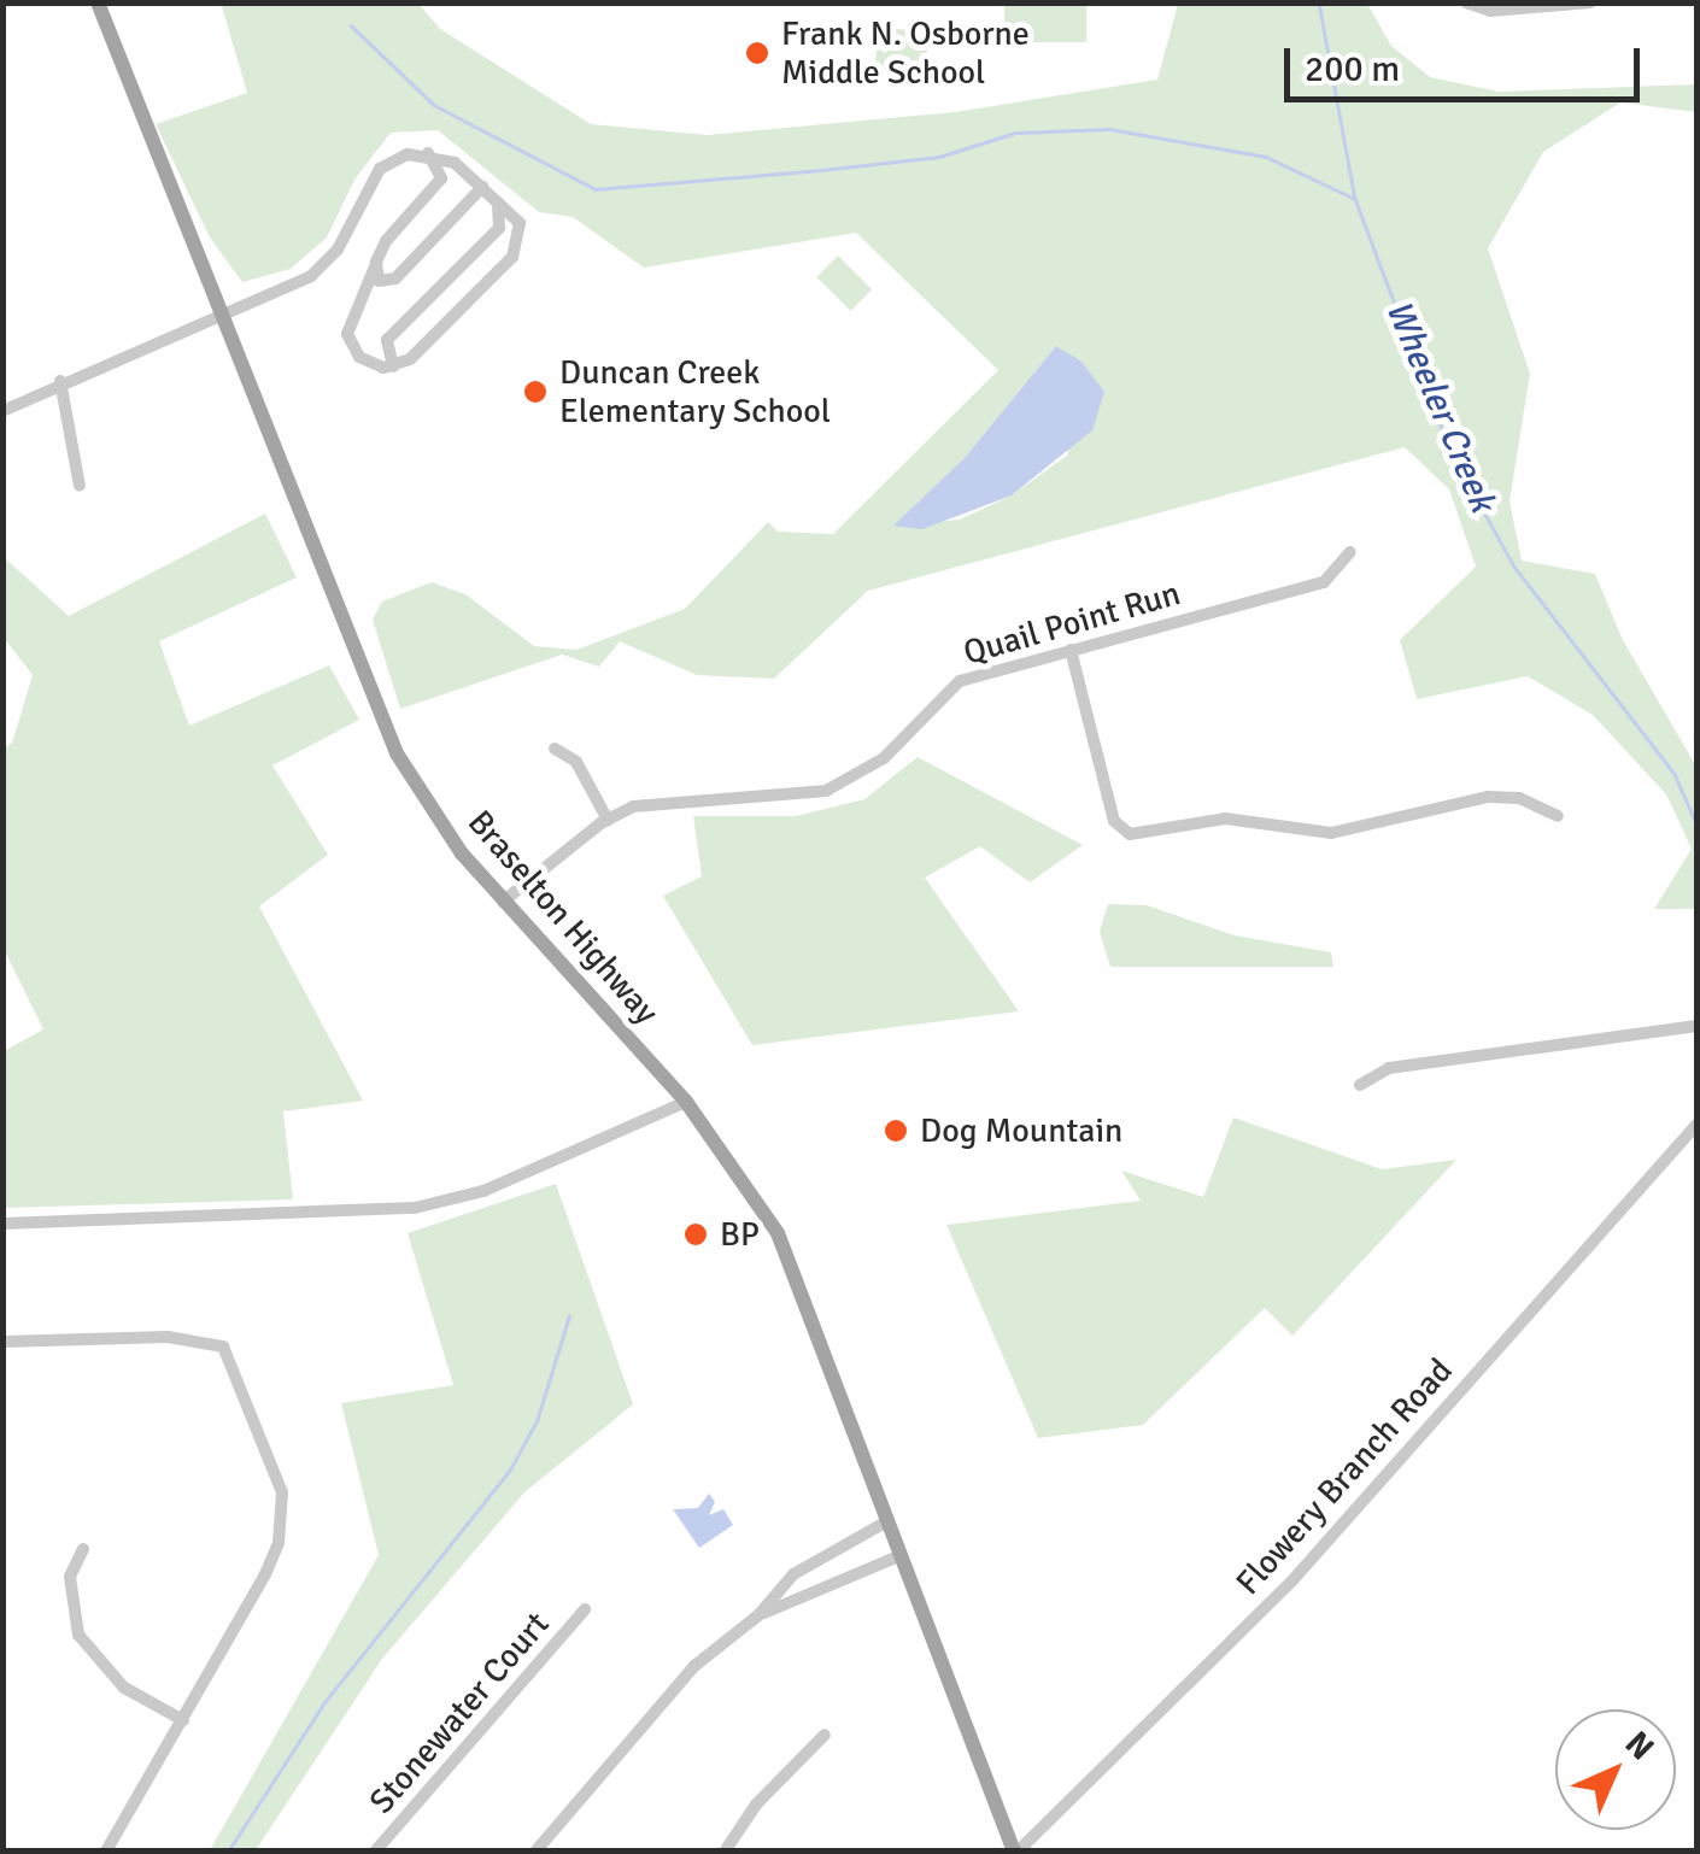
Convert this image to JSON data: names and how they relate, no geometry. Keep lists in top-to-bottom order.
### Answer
{
  "streets": {
    "main road": ["Braselton Highway"],
    "street": ["Quail Point Run", "Flowery Branch Road", "Stonewater Court"]
  },
  "crossings": [
    ["Quail Point Run", "Braselton Highway"],
    ["Braselton Highway", "Flowery Branch Road"]
  ],
  "water": ["Wheeler Creek"],
  "places": [
    "Frank N. Osborne Middle School",
    "Duncan Creek Elementary School",
    "Dog Mountain",
    "BP"
  ],
  "scale_bar": "200 m",
  "north": "top right"
}
